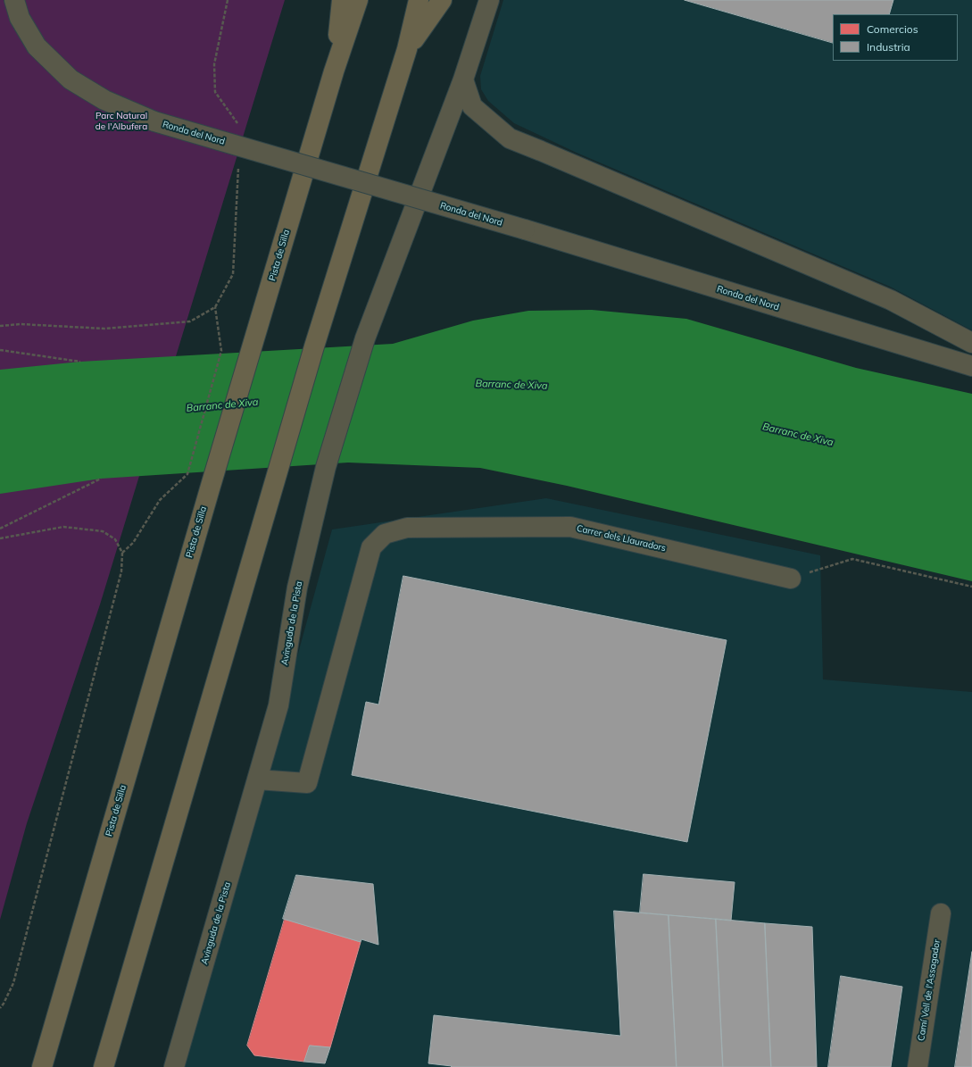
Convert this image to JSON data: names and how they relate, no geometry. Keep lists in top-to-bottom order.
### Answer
{
  "streets": {
    "highway": ["Pista de Silla"],
    "street": [
      "Ronda del Nord",
      "Carrer dels Llauradors",
      "Avinguda de la Pista",
      "Camí Vell de l'Assagador"
    ]
  },
  "crossings": [
    ["Carrer dels Llauradors", "Avinguda de la Pista"]
  ],
  "water": ["Barranc de Xiva"],
  "parks": ["Parc Natural de l'Albufera"],
  "legend": ["Comercios", "Industria"]
}
